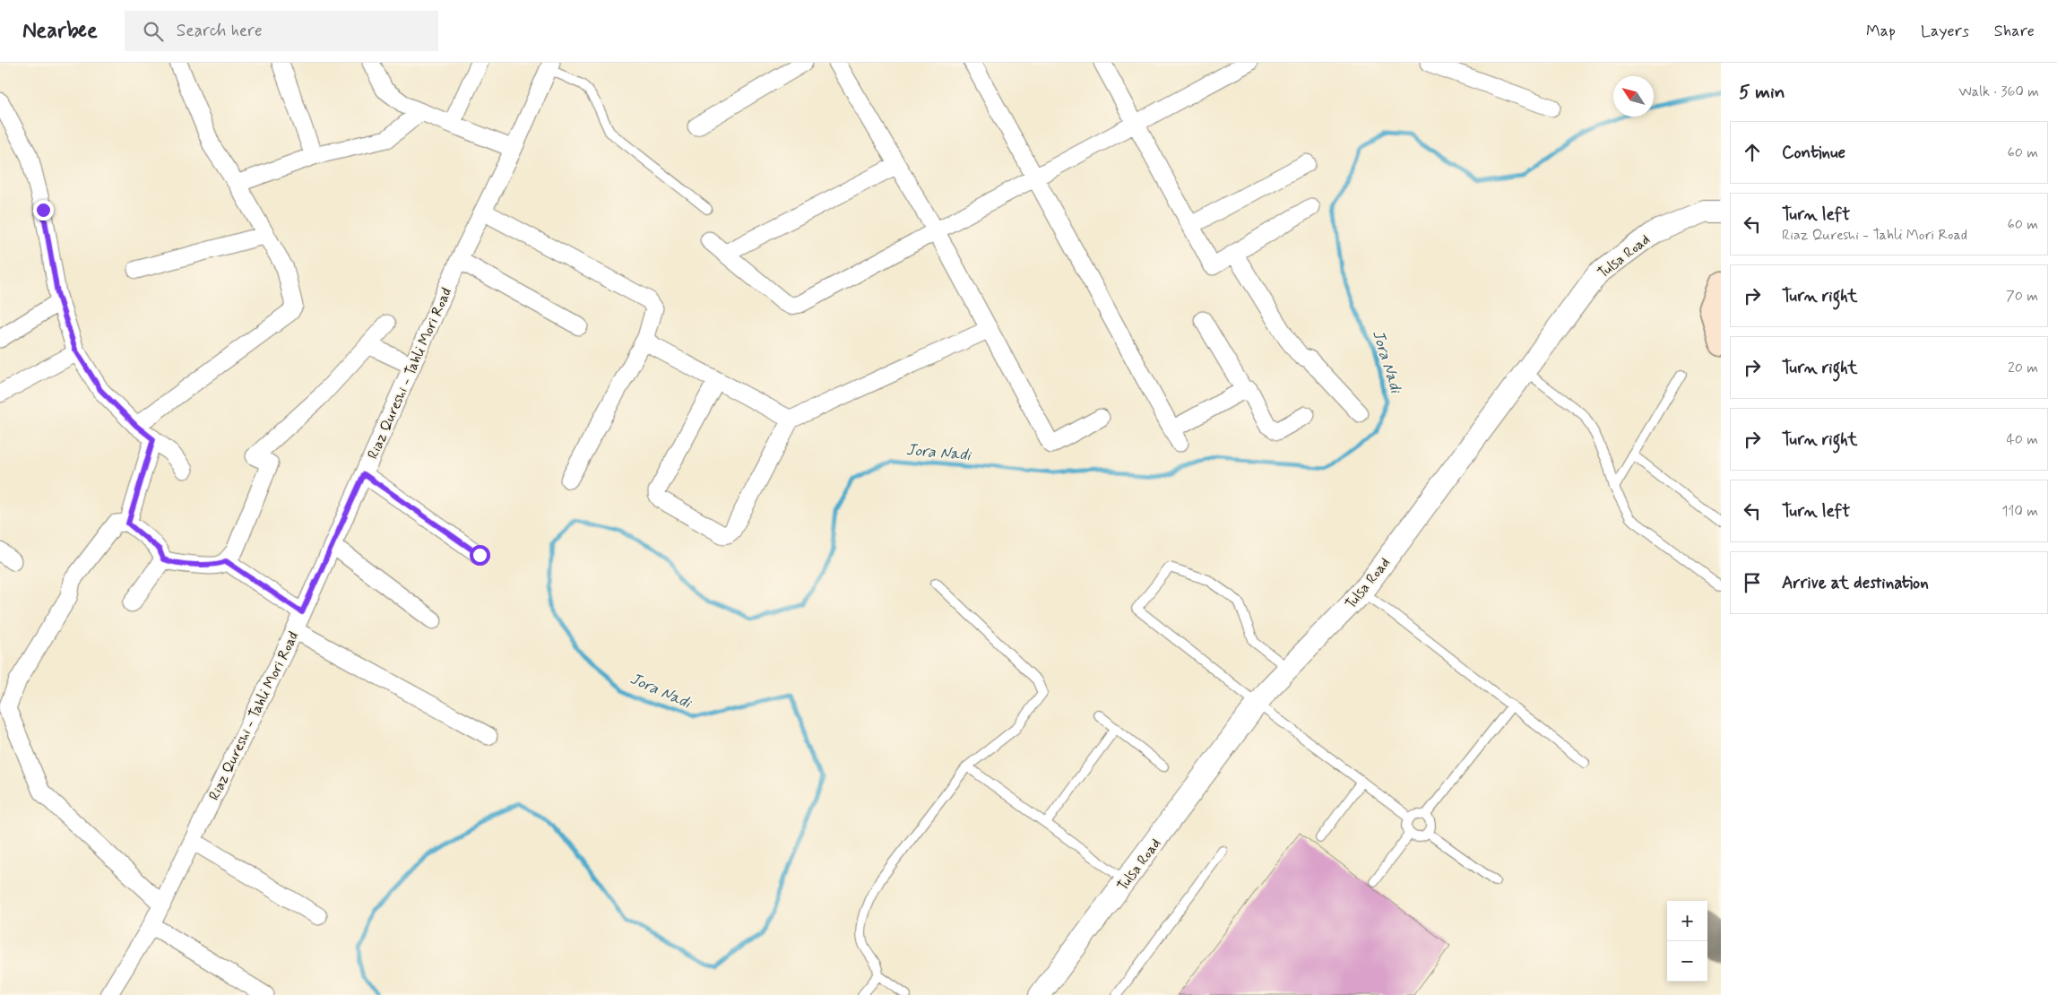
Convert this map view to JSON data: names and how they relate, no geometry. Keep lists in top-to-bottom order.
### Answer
{
  "streets": {
    "street": ["Tulsa Road", "Riaz Qureshi - Tahli Mori Road"]
  },
  "water": ["Jora Nadi"],
  "north": "top left",
  "page": {
    "header": "Nearbee",
    "search": "Search here",
    "nav": ["Map", "Layers", "Share"],
    "heading": ["5 min", "Walk · 360 m"],
    "list": [
      ["Continue", "60 m"],
      ["Turn left", "Riaz Qureshi - Tahli Mori Road", "60 m"],
      ["Turn right", "70 m"],
      ["Turn right", "20 m"],
      ["Turn right", "40 m"],
      ["Turn left", "110 m"],
      "Arrive at destination"
    ],
    "map_buttons": ["+", "−"]
  }
}
